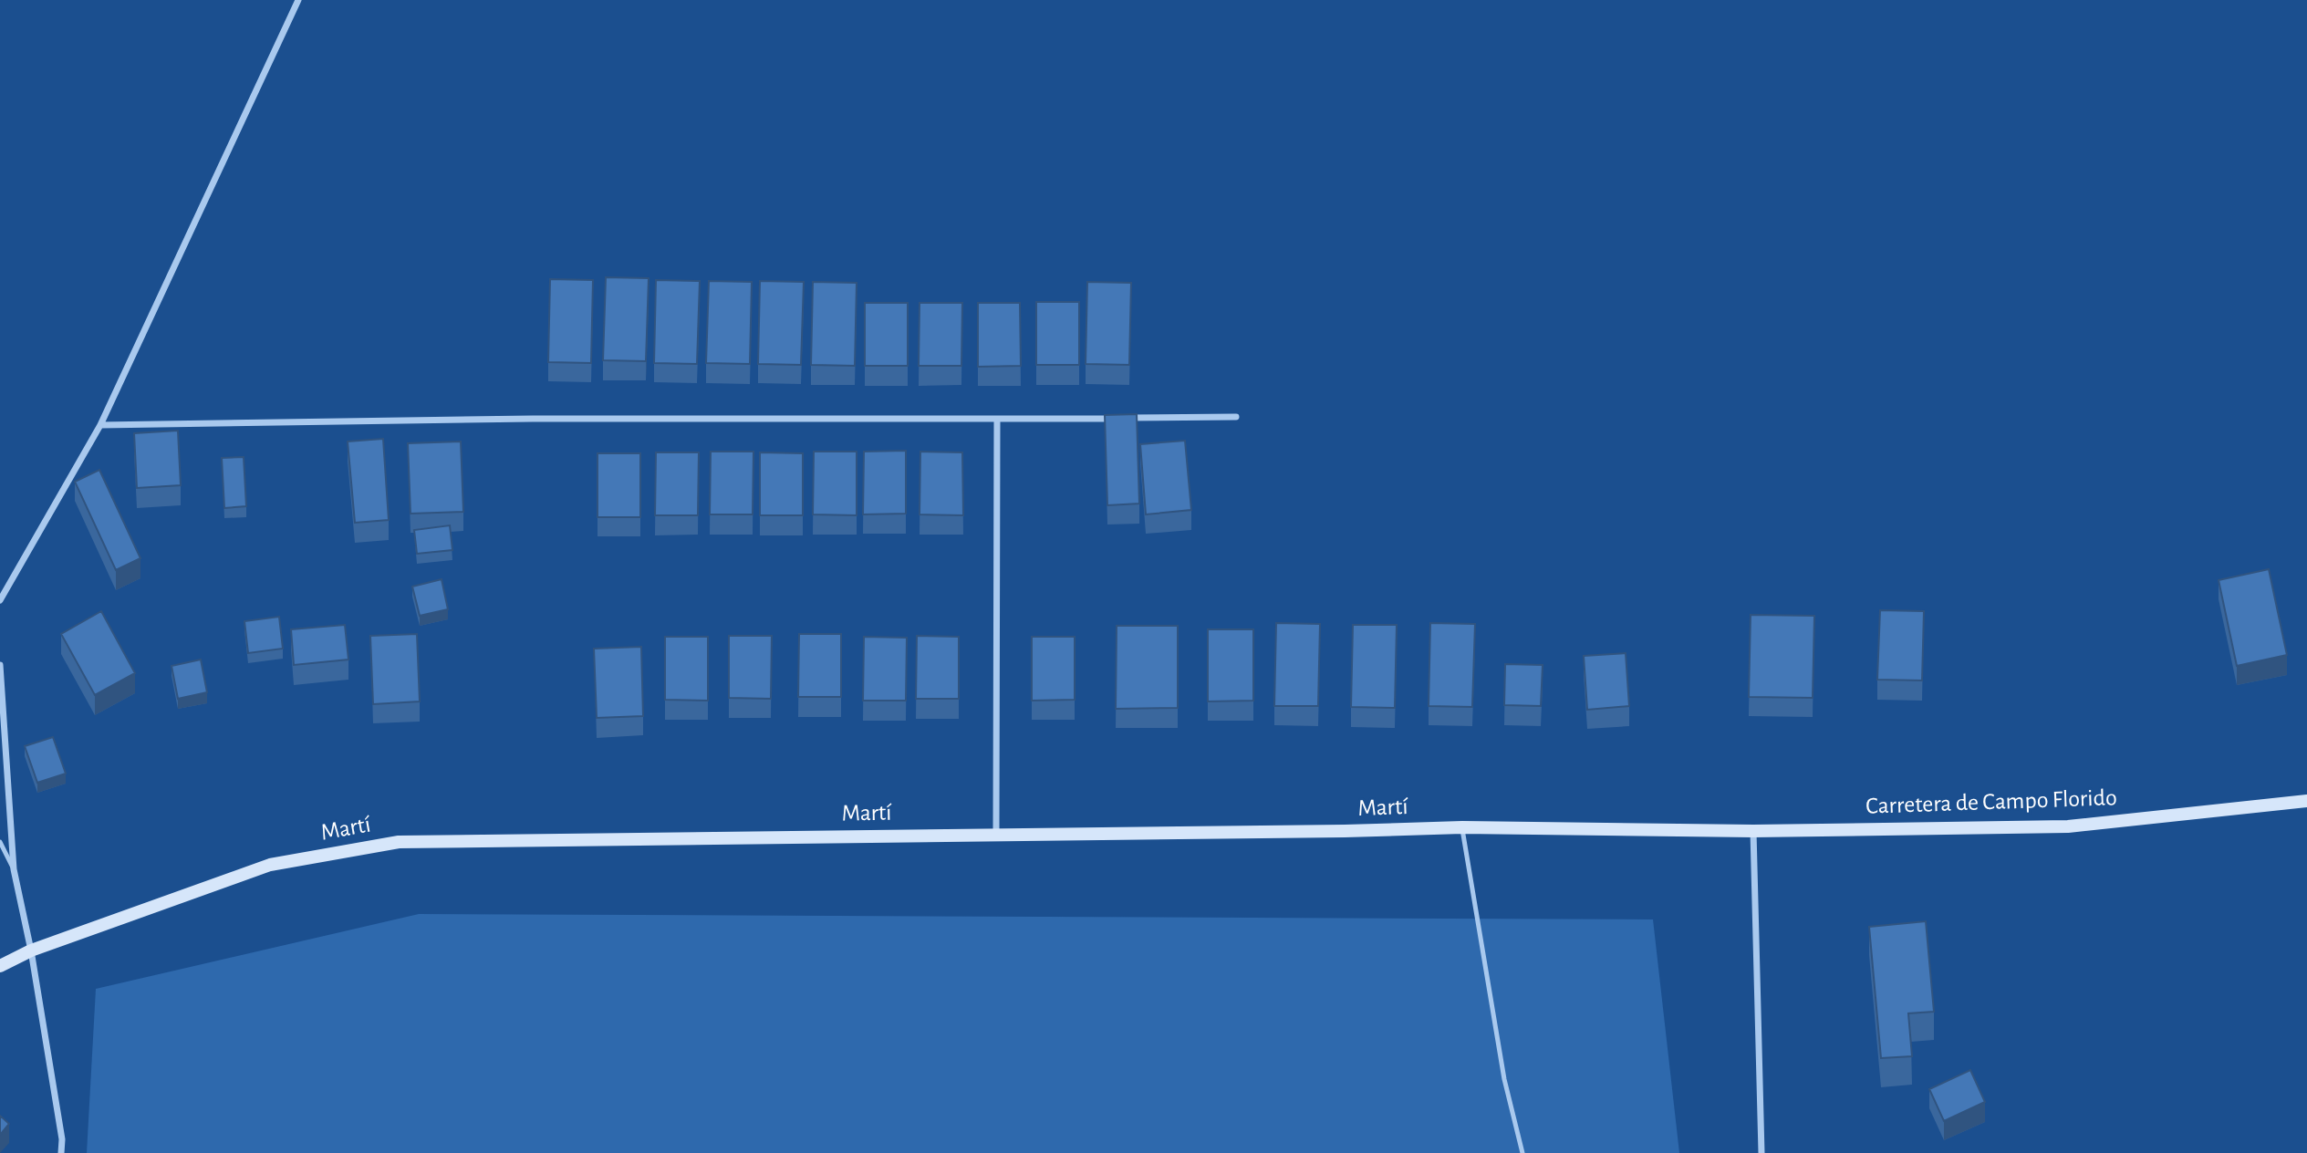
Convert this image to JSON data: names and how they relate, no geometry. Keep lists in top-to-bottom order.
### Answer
{
  "streets": {
    "main road": ["Carretera de Campo Florido", "Martí"]
  },
  "crossings": [
    ["Carretera de Campo Florido", "Martí"]
  ]
}
